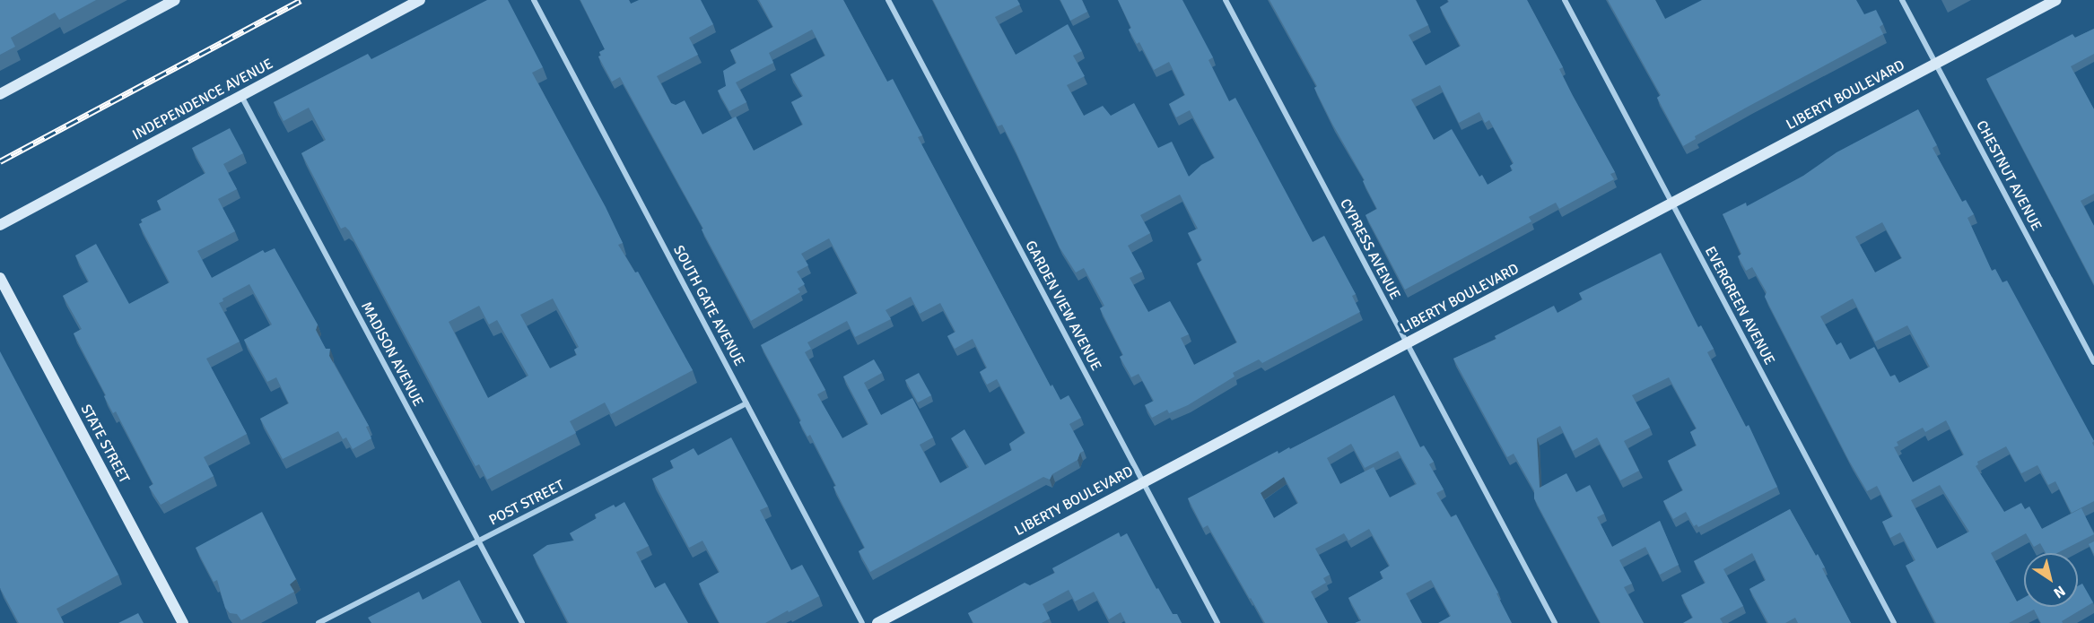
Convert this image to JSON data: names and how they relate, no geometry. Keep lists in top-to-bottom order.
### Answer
{
  "streets": {
    "street": [
      "LIBERTY BOULEVARD",
      "INDEPENDENCE AVENUE",
      "CHESTNUT AVENUE",
      "CYPRESS AVENUE",
      "SOUTH GATE AVENUE",
      "GARDEN VIEW AVENUE",
      "EVERGREEN AVENUE",
      "MADISON AVENUE",
      "STATE STREET",
      "POST STREET"
    ]
  },
  "crossings": [
    ["LIBERTY BOULEVARD", "CHESTNUT AVENUE"],
    ["LIBERTY BOULEVARD", "CYPRESS AVENUE"],
    ["LIBERTY BOULEVARD", "GARDEN VIEW AVENUE"],
    ["LIBERTY BOULEVARD", "EVERGREEN AVENUE"],
    ["INDEPENDENCE AVENUE", "MADISON AVENUE"],
    ["SOUTH GATE AVENUE", "POST STREET"],
    ["MADISON AVENUE", "POST STREET"]
  ],
  "north": "bottom right"
}
